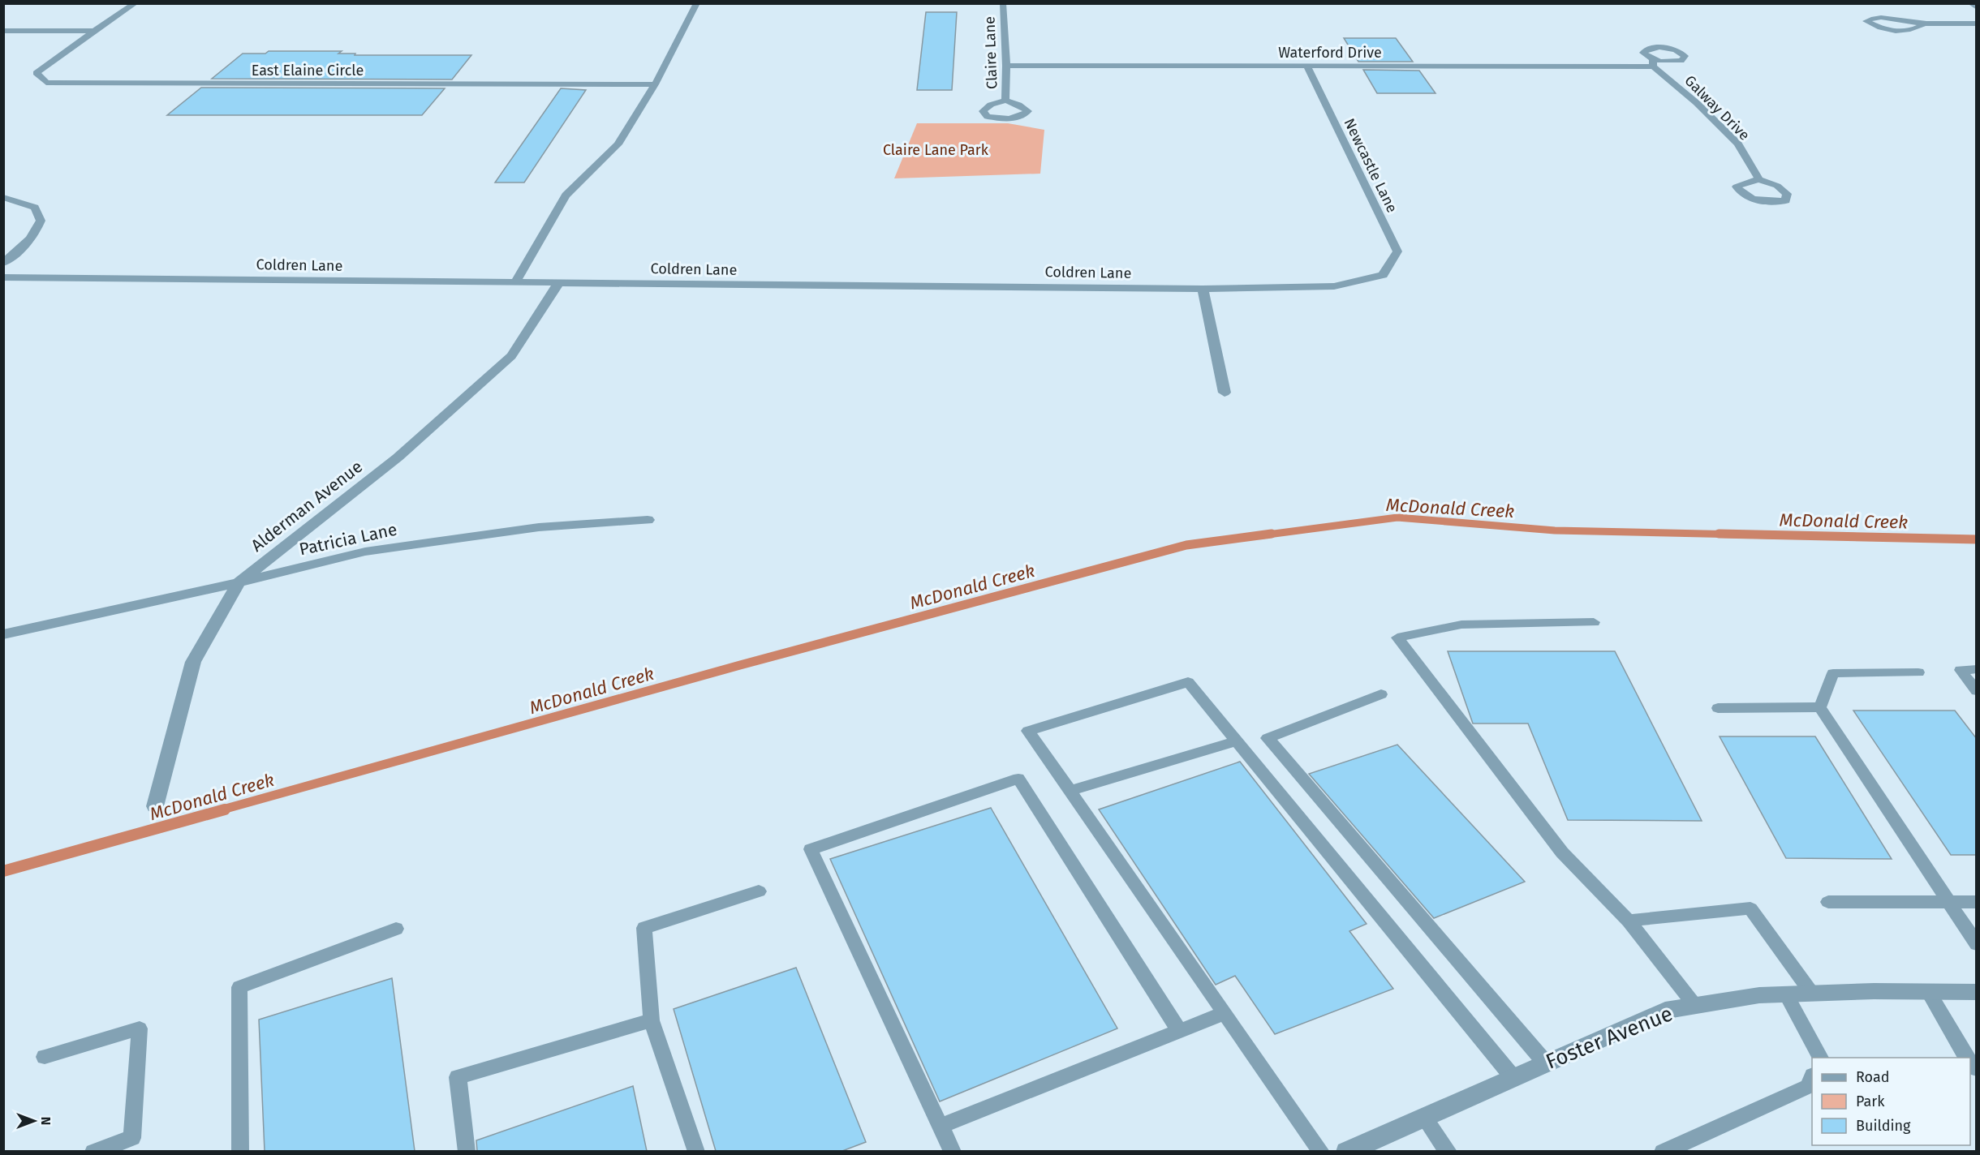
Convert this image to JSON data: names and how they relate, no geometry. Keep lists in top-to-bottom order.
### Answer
{
  "streets": {
    "street": [
      "Claire Lane",
      "Waterford Drive",
      "East Elaine Circle",
      "Galway Drive",
      "Newcastle Lane",
      "Coldren Lane",
      "Alderman Avenue",
      "Patricia Lane",
      "Foster Avenue"
    ]
  },
  "crossings": [
    ["Claire Lane", "Waterford Drive"],
    ["Waterford Drive", "Galway Drive"],
    ["Waterford Drive", "Newcastle Lane"],
    ["Newcastle Lane", "Coldren Lane"],
    ["Coldren Lane", "Alderman Avenue"],
    ["Alderman Avenue", "Patricia Lane"]
  ],
  "water": ["McDonald Creek"],
  "parks": ["Claire Lane Park"],
  "legend": ["Road", "Park", "Building"],
  "north": "right"
}
